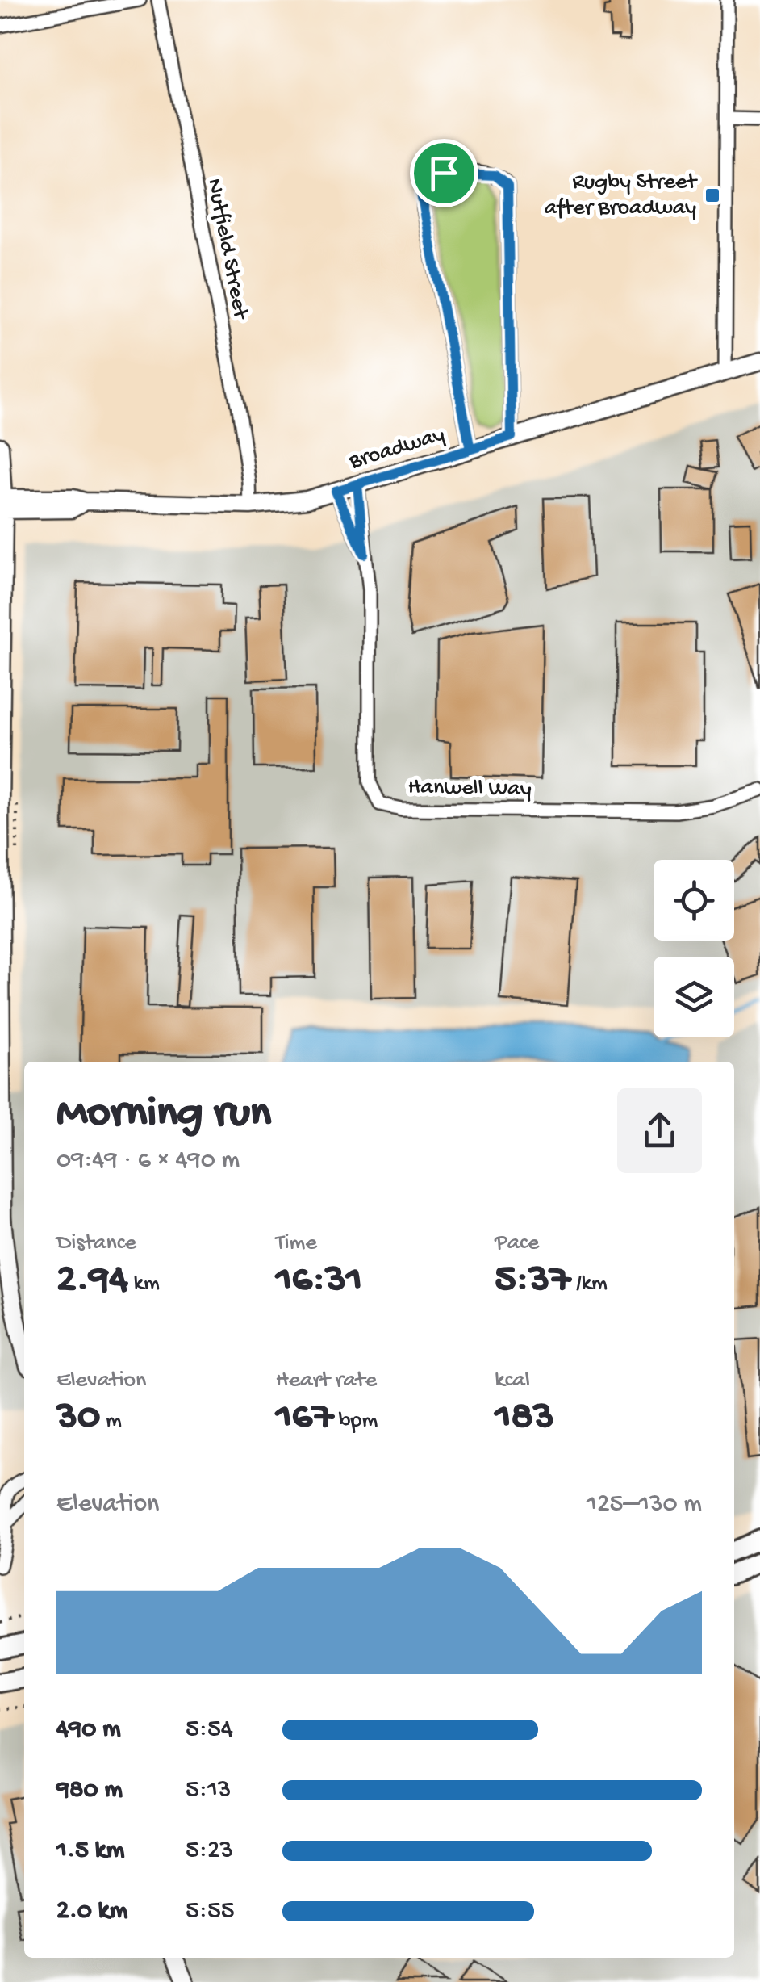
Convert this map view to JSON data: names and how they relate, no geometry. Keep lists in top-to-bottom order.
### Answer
{
  "streets": {
    "street": ["Nutfield Street", "Broadway", "Hanwell Way"]
  },
  "crossings": [
    ["Nutfield Street", "Broadway"],
    ["Broadway", "Hanwell Way"]
  ],
  "places": {
    "transit": ["Rugby Street after Broadway"]
  },
  "page": {
    "heading": ["Morning run", "09:49 · 6 × 490 m"],
    "stats": [
      ["Distance", "2.94 km"],
      ["Time", "16:31"],
      ["Pace", "5:37 /km"],
      ["Elevation", "30 m"],
      ["Heart rate", "167 bpm"],
      ["kcal", "183"]
    ],
    "chart": ["Elevation", "125–130 m"],
    "list": [
      {
        "name": "490 m",
        "note": "5:54"
      },
      {
        "name": "980 m",
        "note": "5:13"
      },
      {
        "name": "1.5 km",
        "note": "5:23"
      },
      {
        "name": "2.0 km",
        "note": "5:55"
      }
    ]
  }
}
